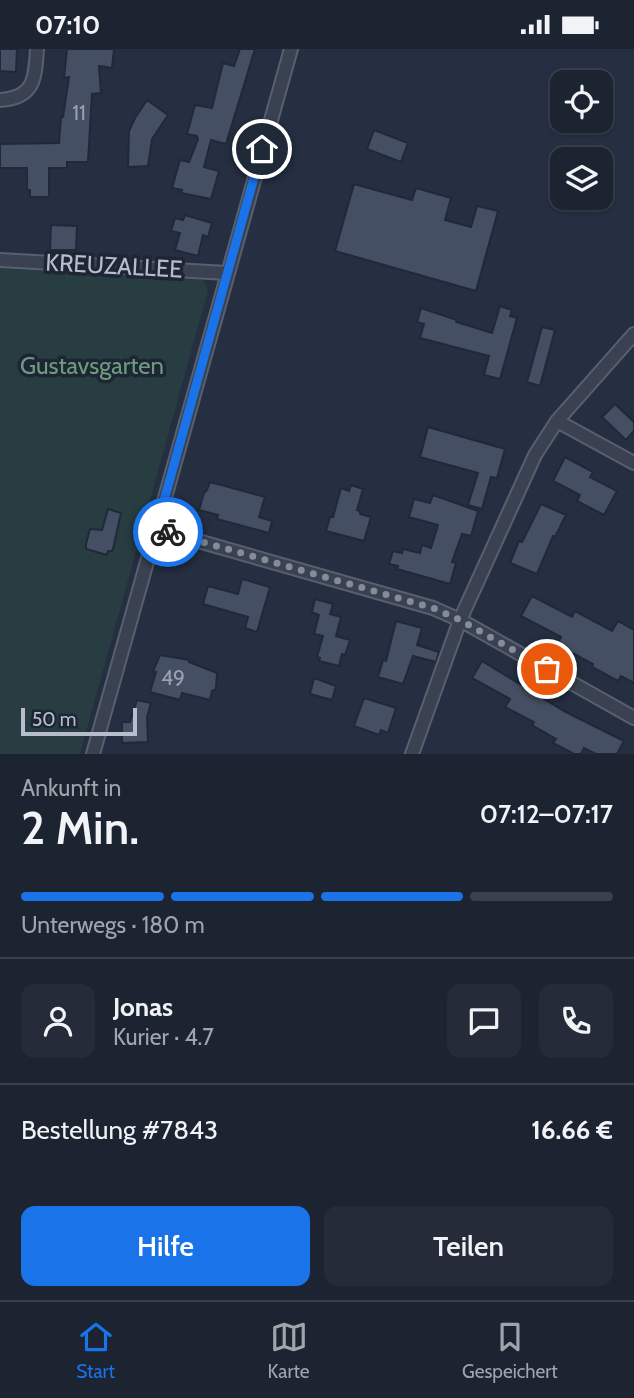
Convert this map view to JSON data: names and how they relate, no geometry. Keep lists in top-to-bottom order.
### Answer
{
  "streets": {
    "street": ["KREUZALLEE"]
  },
  "parks": ["Gustavsgarten"],
  "house_numbers": ["11", "49"],
  "scale_bar": "50 m",
  "page": {
    "status": "07:10",
    "scale": "50 m",
    "heading": ["2 Min.", "Ankunft in", "07:12–07:17"],
    "panel": [
      "Jonas",
      "Kurier · 4.7",
      "Bestellung #7843",
      "16.66 €"
    ],
    "bar": "Unterwegs · 180 m",
    "buttons": ["Hilfe", "Teilen"],
    "tabs": ["Start", "Karte", "Gespeichert"]
  }
}
